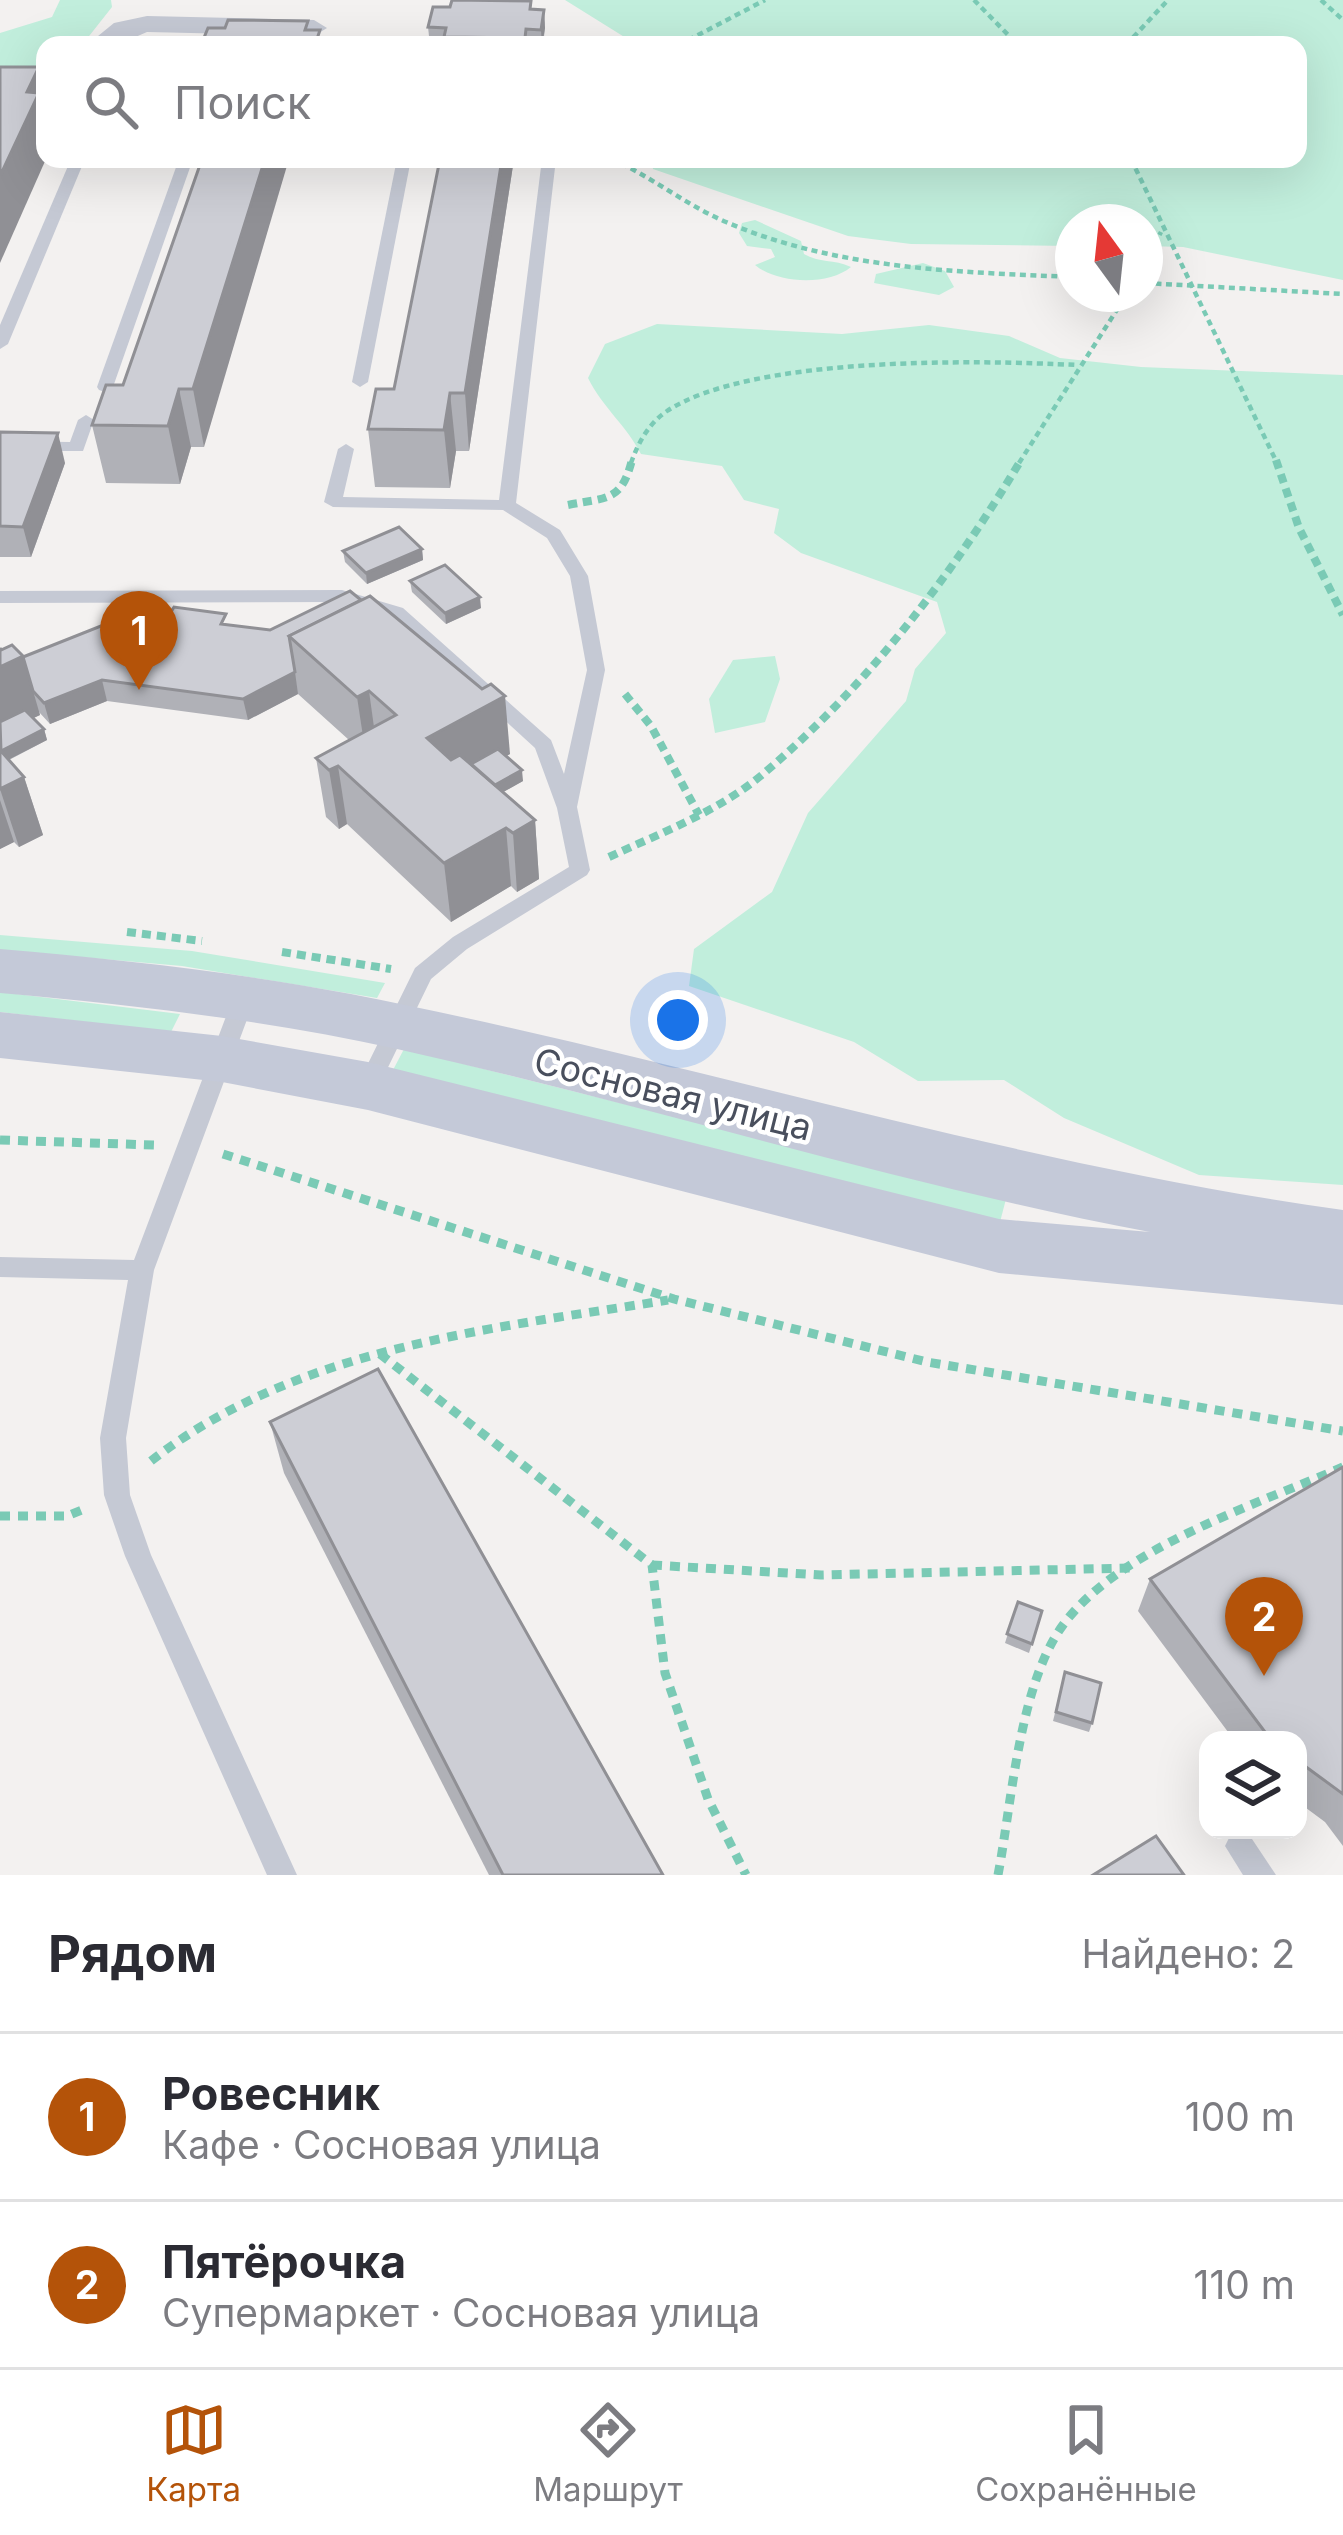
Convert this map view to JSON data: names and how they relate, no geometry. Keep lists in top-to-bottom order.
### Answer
{
  "streets": {
    "street": ["Сосновая улица"]
  },
  "north": "top",
  "page": {
    "search": "Поиск",
    "pins": ["1", "2"],
    "heading": ["Рядом", "Найдено: 2"],
    "list": [
      {
        "mark": "1",
        "name": "Ровесник",
        "note": "Кафе · Сосновая улица",
        "value": "100 m"
      },
      {
        "mark": "2",
        "name": "Пятёрочка",
        "note": "Супермаркет · Сосновая улица",
        "value": "110 m"
      }
    ],
    "nav": ["Карта", "Маршрут", "Сохранённые"]
  }
}
